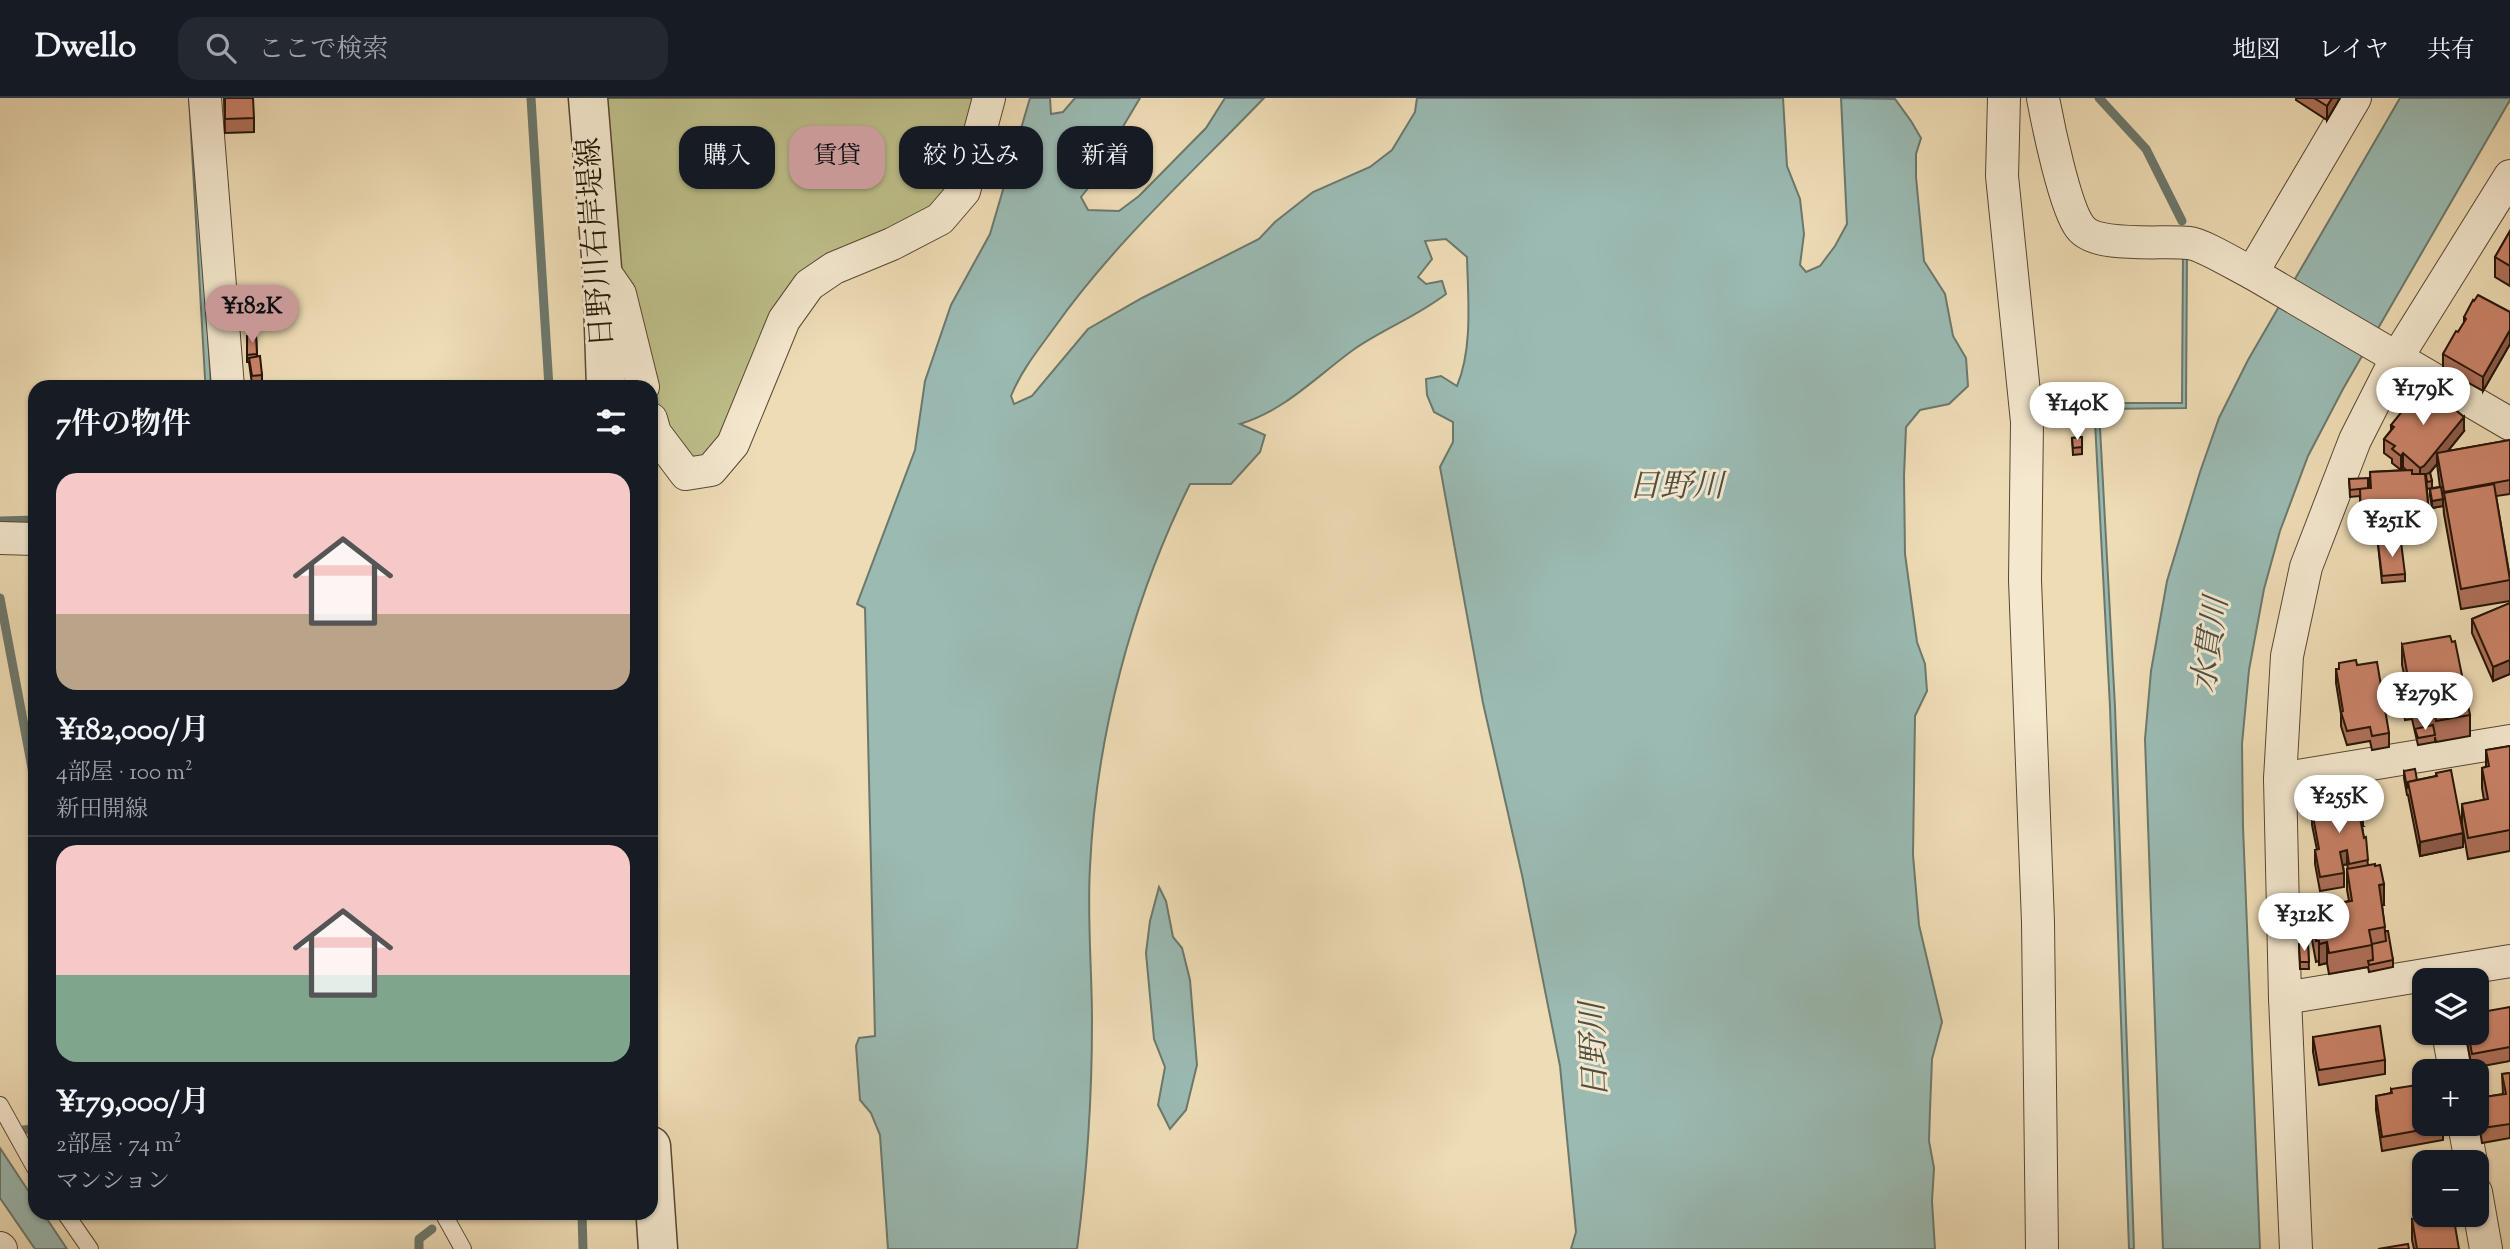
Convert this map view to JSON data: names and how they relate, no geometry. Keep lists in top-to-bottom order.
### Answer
{
  "streets": {
    "street": ["日野川右岸堤線"]
  },
  "water": ["日野川", "水貫川"],
  "page": {
    "header": "Dwello",
    "search": "ここで検索",
    "nav": ["地図", "レイヤ", "共有"],
    "chip": [
      "購入",
      "賃貸",
      "絞り込み",
      "新着"
    ],
    "price": [
      "¥182K",
      "¥179K",
      "¥140K",
      "¥251K",
      "¥279K",
      "¥255K",
      "¥312K"
    ],
    "heading": "7件の物件",
    "list": [
      {
        "name": "¥182,000/月",
        "note": "4部屋 · 100 m² · 新田開線"
      },
      {
        "name": "¥179,000/月",
        "note": "2部屋 · 74 m² · マンション"
      }
    ],
    "map_buttons": ["+", "−"]
  }
}
